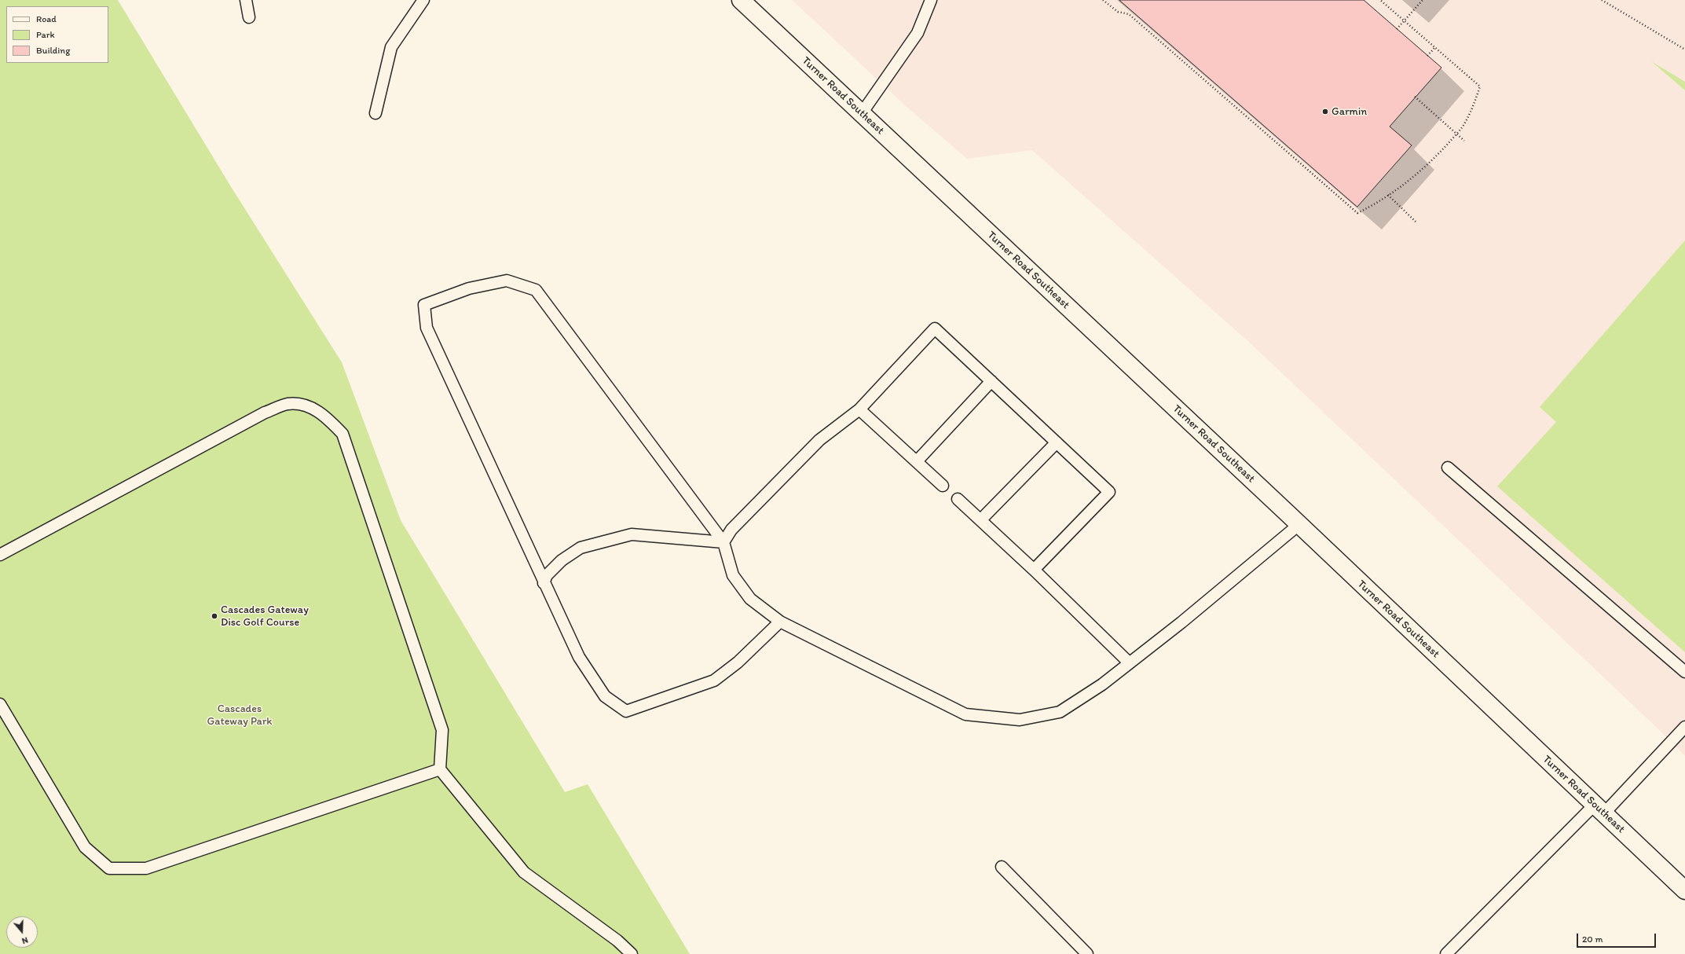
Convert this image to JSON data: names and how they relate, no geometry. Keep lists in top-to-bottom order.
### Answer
{
  "streets": {
    "main road": ["Turner Road Southeast"]
  },
  "parks": ["Cascades Gateway Park"],
  "places": ["Garmin", "Cascades Gateway Disc Golf Course"],
  "legend": ["Road", "Park", "Building"],
  "scale_bar": "20 m",
  "north": "bottom"
}
